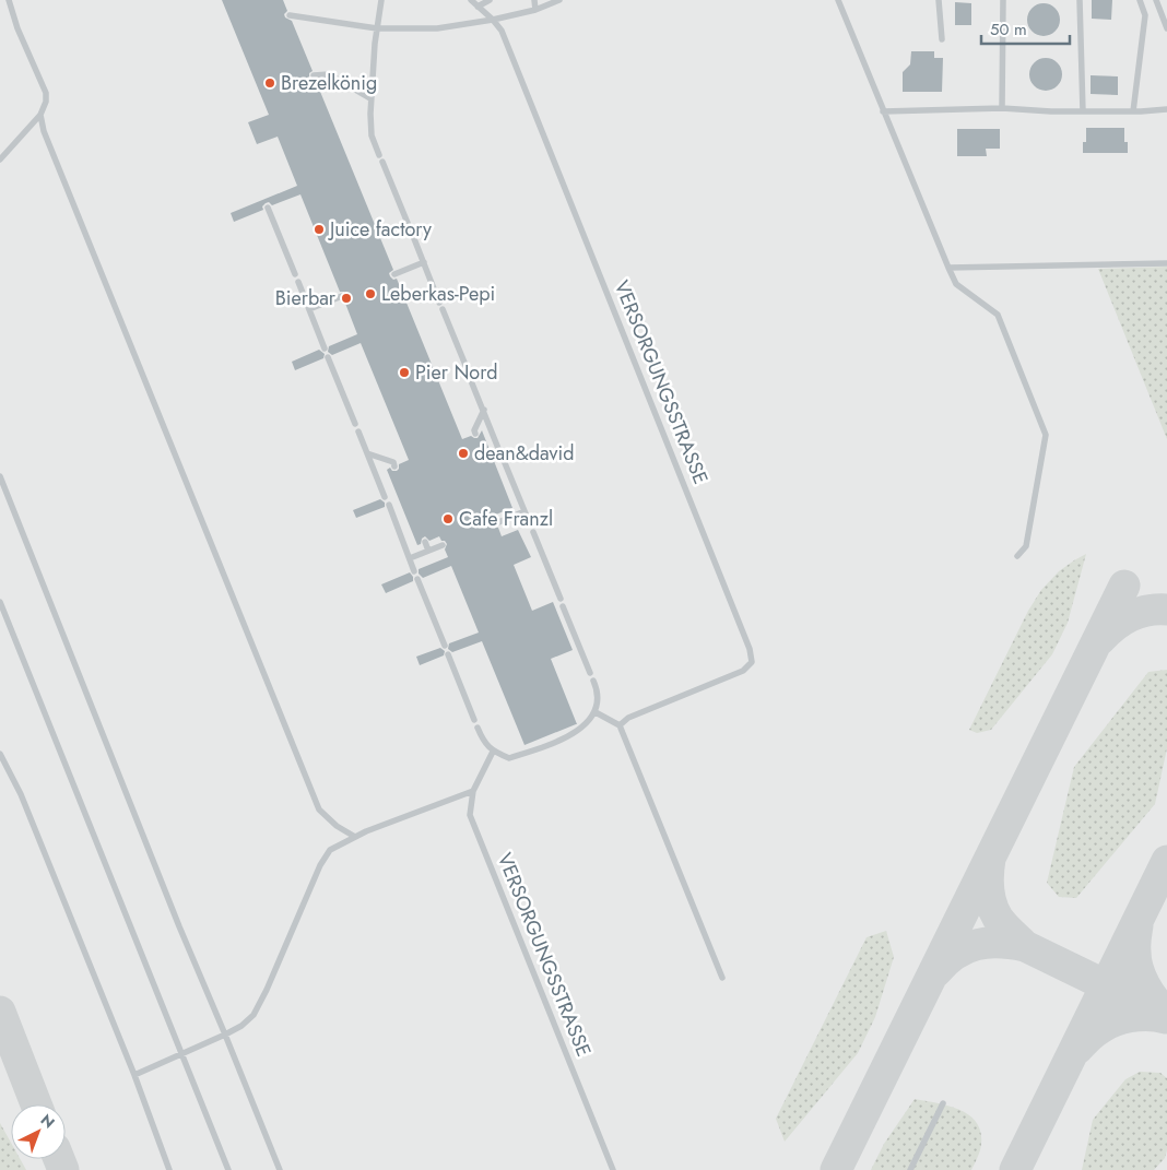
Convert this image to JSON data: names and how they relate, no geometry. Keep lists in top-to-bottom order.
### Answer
{
  "streets": {
    "lane": ["VERSORGUNGSSTRASSE"]
  },
  "places": [
    "Brezelkönig",
    "Juice factory",
    "Leberkas-Pepi",
    "Bierbar",
    "Pier Nord",
    "dean&david",
    "Cafe Franzl"
  ],
  "scale_bar": "50 m",
  "north": "top right"
}
